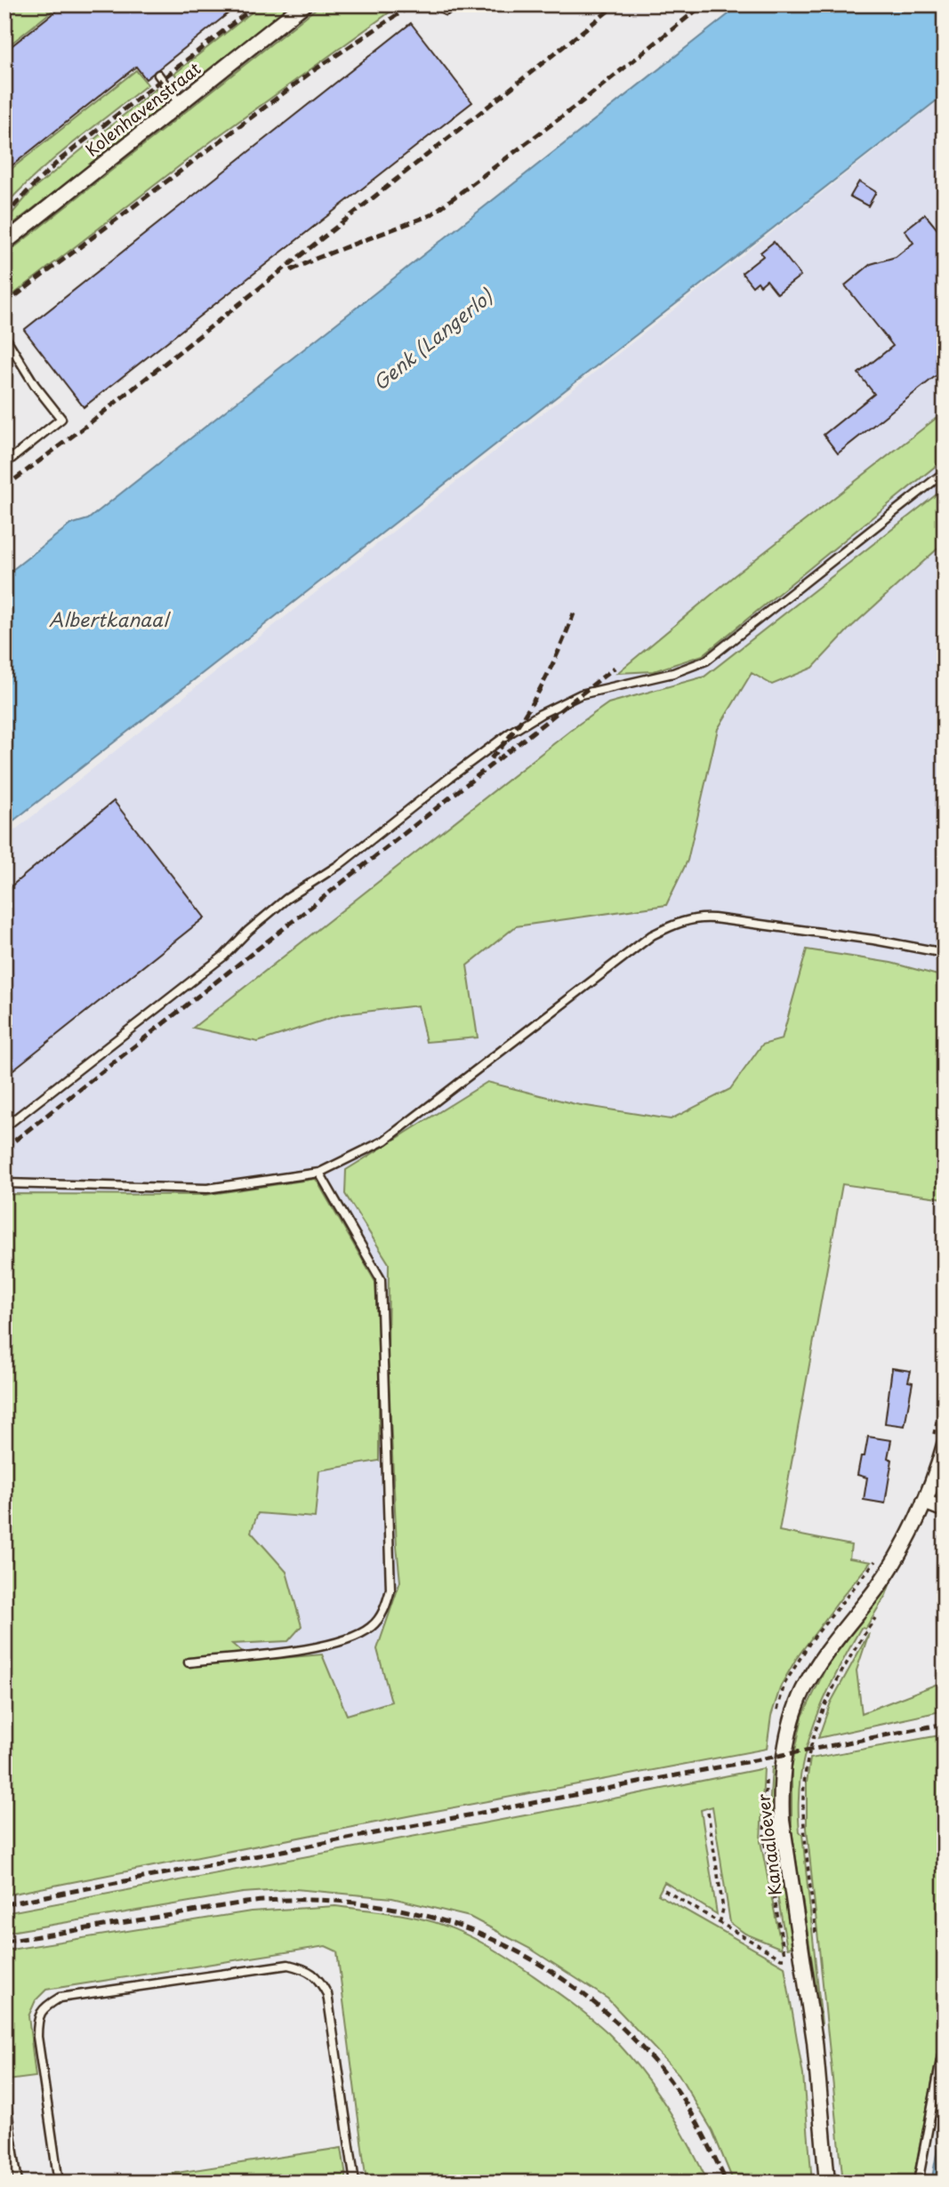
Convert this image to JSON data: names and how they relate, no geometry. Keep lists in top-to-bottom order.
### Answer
{
  "streets": {
    "street": ["Kolenhavenstraat", "Kanaaloever"]
  },
  "water": ["Genk (Langerlo)", "Albertkanaal"]
}
